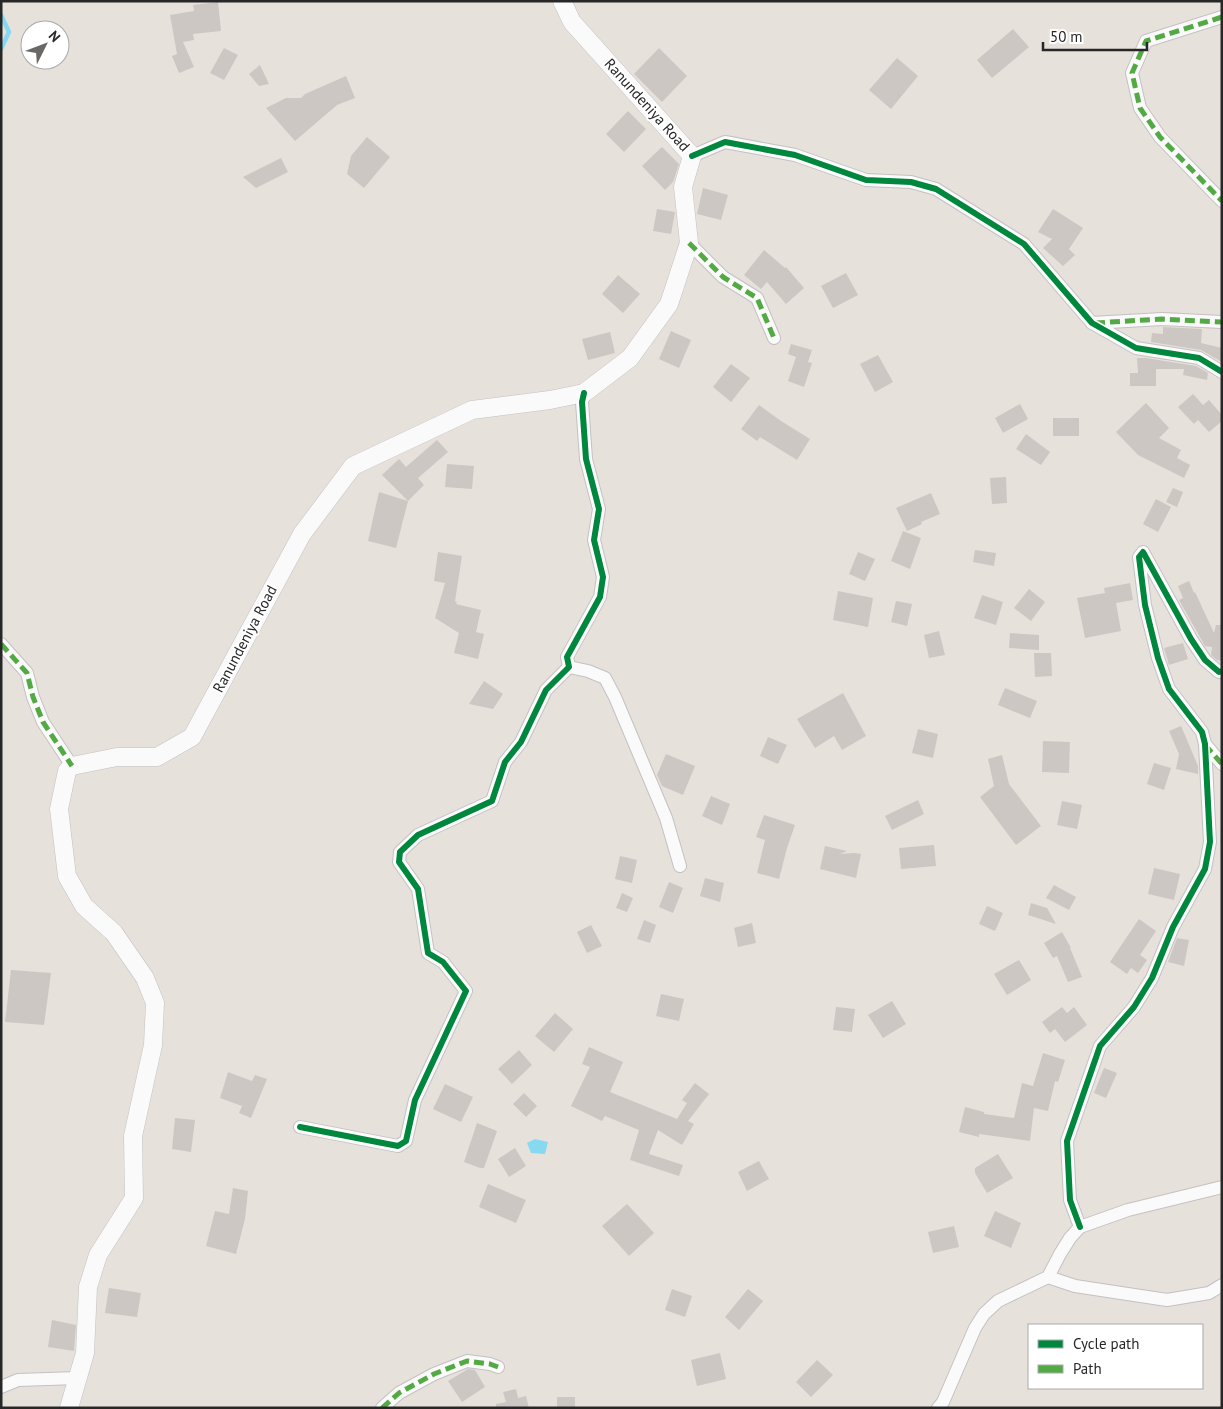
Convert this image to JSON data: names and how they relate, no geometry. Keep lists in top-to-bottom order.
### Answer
{
  "streets": {
    "main road": ["Ranundeniya Road"]
  },
  "legend": ["Cycle path", "Path"],
  "scale_bar": "50 m",
  "north": "top right"
}
